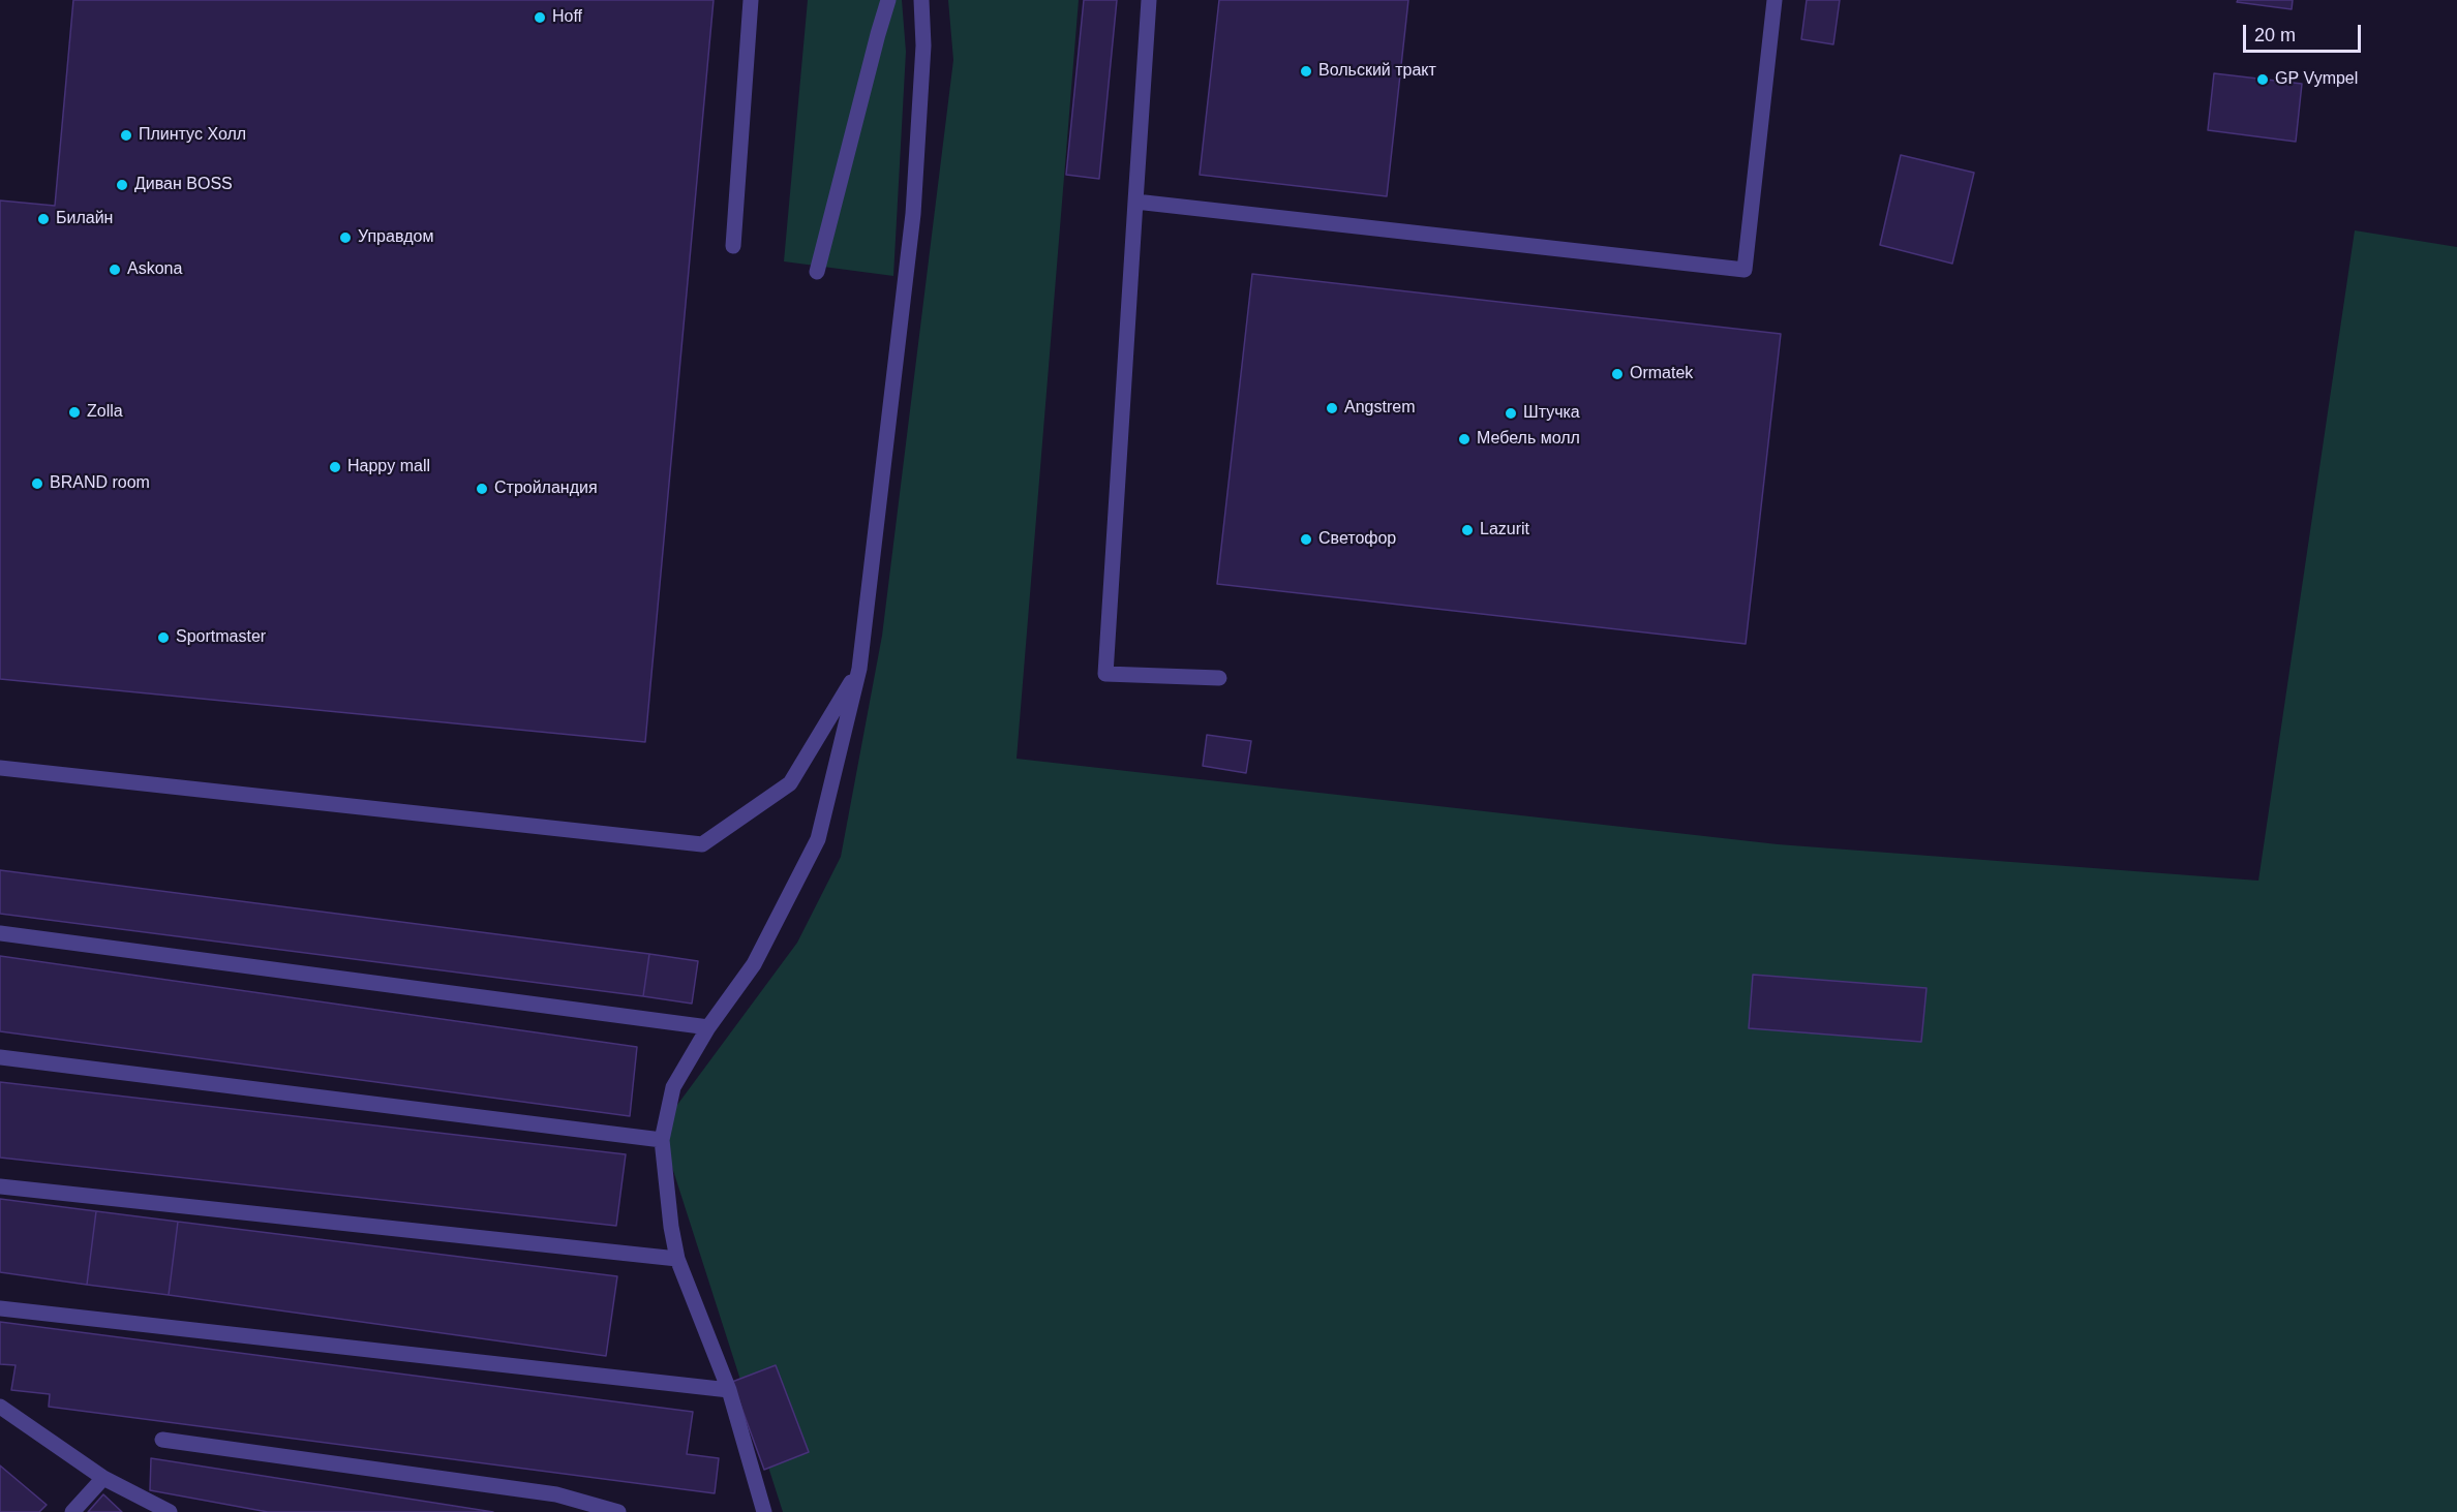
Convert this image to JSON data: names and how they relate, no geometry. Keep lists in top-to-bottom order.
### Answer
{
  "places": [
    "Hoff",
    "Вольский тракт",
    "GP Vympel",
    "Плинтус Холл",
    "Диван BOSS",
    "Билайн",
    "Управдом",
    "Askona",
    "Ormatek",
    "Angstrem",
    "Zolla",
    "Штучка",
    "Мебель молл",
    "Happy mall",
    "BRAND room",
    "Стройландия",
    "Lazurit",
    "Светофор",
    "Sportmaster"
  ],
  "scale_bar": "20 m"
}
